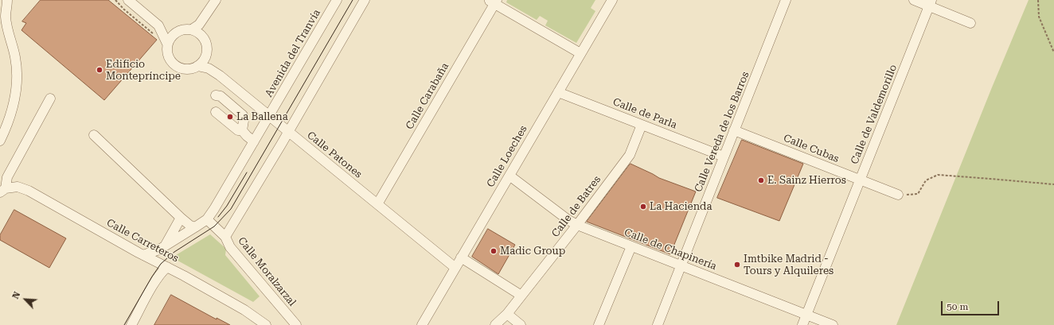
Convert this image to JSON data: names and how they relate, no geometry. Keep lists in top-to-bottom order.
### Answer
{
  "streets": {
    "street": [
      "Avenida del Tranvía",
      "Calle Carabaña",
      "Calle de Parla",
      "Calle de Valdemorillo",
      "Calle Vereda de los Barros",
      "Calle Cubas",
      "Calle Patones",
      "Calle Loeches",
      "Calle de Batres",
      "Calle Carreteros",
      "Calle de Chapinería",
      "Calle Moralzarzal"
    ]
  },
  "crossings": [
    ["Avenida del Tranvía", "Calle Patones"],
    ["Avenida del Tranvía", "Calle Carreteros"],
    ["Avenida del Tranvía", "Calle Moralzarzal"],
    ["Calle Carabaña", "Calle Patones"],
    ["Calle de Parla", "Calle Vereda de los Barros"],
    ["Calle de Parla", "Calle Loeches"],
    ["Calle de Parla", "Calle de Batres"],
    ["Calle de Valdemorillo", "Calle Cubas"],
    ["Calle de Valdemorillo", "Calle de Chapinería"],
    ["Calle Vereda de los Barros", "Calle Cubas"],
    ["Calle Vereda de los Barros", "Calle de Chapinería"],
    ["Calle Patones", "Calle Loeches"],
    ["Calle Loeches", "Calle de Chapinería"],
    ["Calle de Batres", "Calle de Chapinería"]
  ],
  "places": [
    "Edificio Montepríncipe",
    "La Ballena",
    "E. Sainz Hierros",
    "La Hacienda",
    "Madic Group",
    "Imtbike Madrid - Tours y Alquileres"
  ],
  "scale_bar": "50 m",
  "north": "top left"
}
